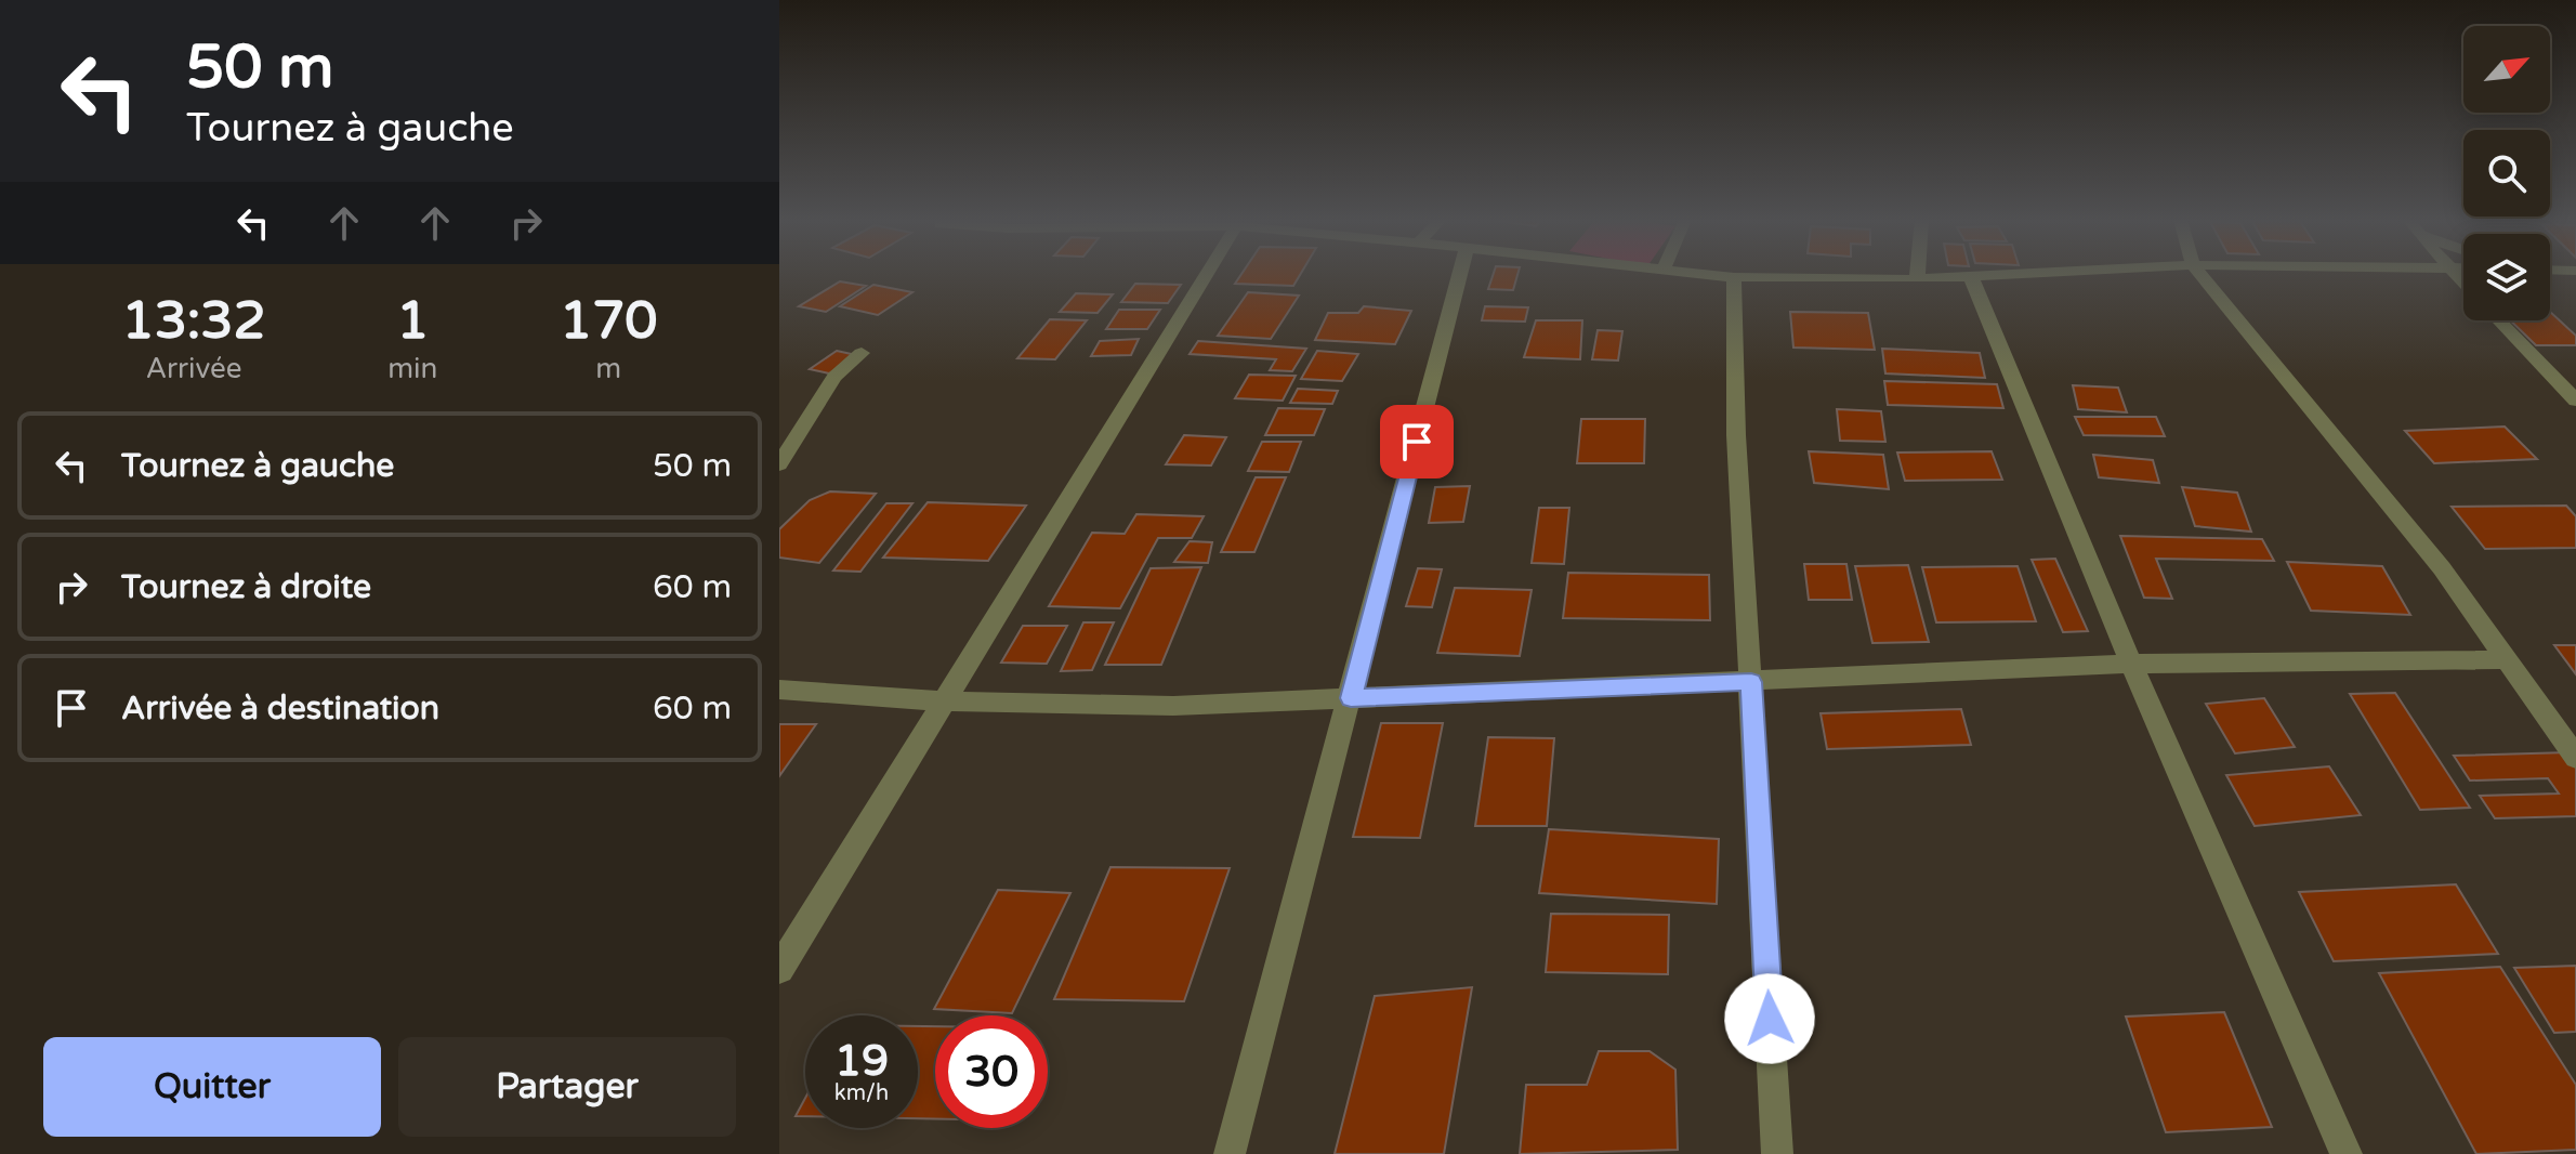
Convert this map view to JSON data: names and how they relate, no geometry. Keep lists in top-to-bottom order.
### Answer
{
  "north": "top right",
  "page": {
    "turn": ["50 m", "Tournez à gauche"],
    "eta": [
      "13:32",
      "Arrivée",
      "1",
      "min",
      "170",
      "m"
    ],
    "list": [
      {
        "name": "Tournez à gauche",
        "value": "50 m"
      },
      {
        "name": "Tournez à droite",
        "value": "60 m"
      },
      {
        "name": "Arrivée à destination",
        "value": "60 m"
      }
    ],
    "speed": "19 km/h",
    "limit": "30",
    "buttons": ["Quitter", "Partager"]
  }
}
